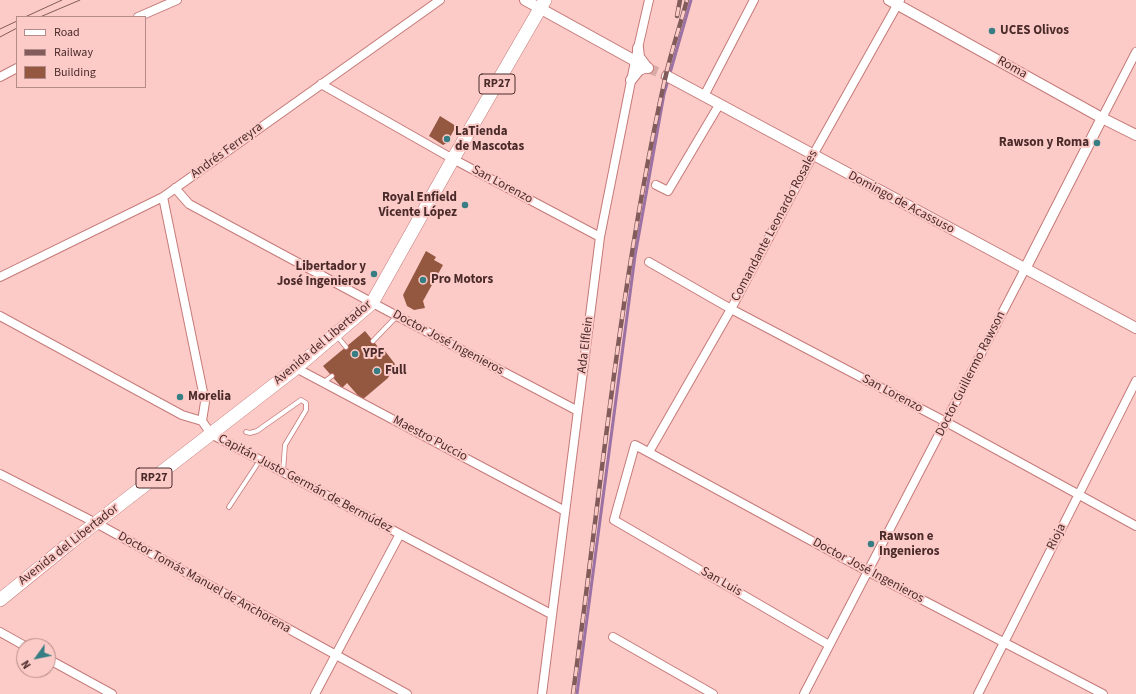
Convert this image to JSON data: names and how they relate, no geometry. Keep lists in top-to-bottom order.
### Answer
{
  "streets": {
    "main road": ["RP27", "Avenida del Libertador"],
    "street": [
      "Roma",
      "Andrés Ferreyra",
      "San Lorenzo",
      "Domingo de Acassuso",
      "Comandante Leonardo Rosales",
      "Doctor José Ingenieros",
      "Ada Elflein",
      "Doctor Guillermo Rawson",
      "Maestro Puccio",
      "Capitán Justo Germán de Bermúdez",
      "Rioja",
      "San Luis",
      "Doctor Tomás Manuel de Anchorena"
    ]
  },
  "crossings": [
    ["Roma", "Comandante Leonardo Rosales"],
    ["Roma", "Doctor Guillermo Rawson"],
    ["Andrés Ferreyra", "San Lorenzo"],
    ["Andrés Ferreyra", "Doctor José Ingenieros"],
    ["San Lorenzo", "Comandante Leonardo Rosales"],
    ["San Lorenzo", "Avenida del Libertador"],
    ["San Lorenzo", "Ada Elflein"],
    ["San Lorenzo", "Doctor Guillermo Rawson"],
    ["San Lorenzo", "Rioja"],
    ["Domingo de Acassuso", "Comandante Leonardo Rosales"],
    ["Domingo de Acassuso", "Doctor Guillermo Rawson"],
    ["Comandante Leonardo Rosales", "Doctor José Ingenieros"],
    ["Avenida del Libertador", "Doctor José Ingenieros"],
    ["Avenida del Libertador", "Maestro Puccio"],
    ["Avenida del Libertador", "Capitán Justo Germán de Bermúdez"],
    ["Avenida del Libertador", "Doctor Tomás Manuel de Anchorena"],
    ["Doctor José Ingenieros", "Ada Elflein"],
    ["Doctor José Ingenieros", "Doctor Guillermo Rawson"],
    ["Doctor José Ingenieros", "Rioja"],
    ["Doctor José Ingenieros", "San Luis"],
    ["Ada Elflein", "Maestro Puccio"],
    ["Ada Elflein", "Capitán Justo Germán de Bermúdez"],
    ["Doctor Guillermo Rawson", "San Luis"]
  ],
  "places": [
    "UCES Olivos",
    "LaTienda de Mascotas",
    "Rawson y Roma",
    "Royal Enfield Vicente López",
    "Libertador y José Ingenieros",
    "Pro Motors",
    "YPF",
    "Full",
    "Morelia",
    "Rawson e Ingenieros"
  ],
  "legend": ["Road", "Railway", "Building"],
  "north": "bottom left"
}
